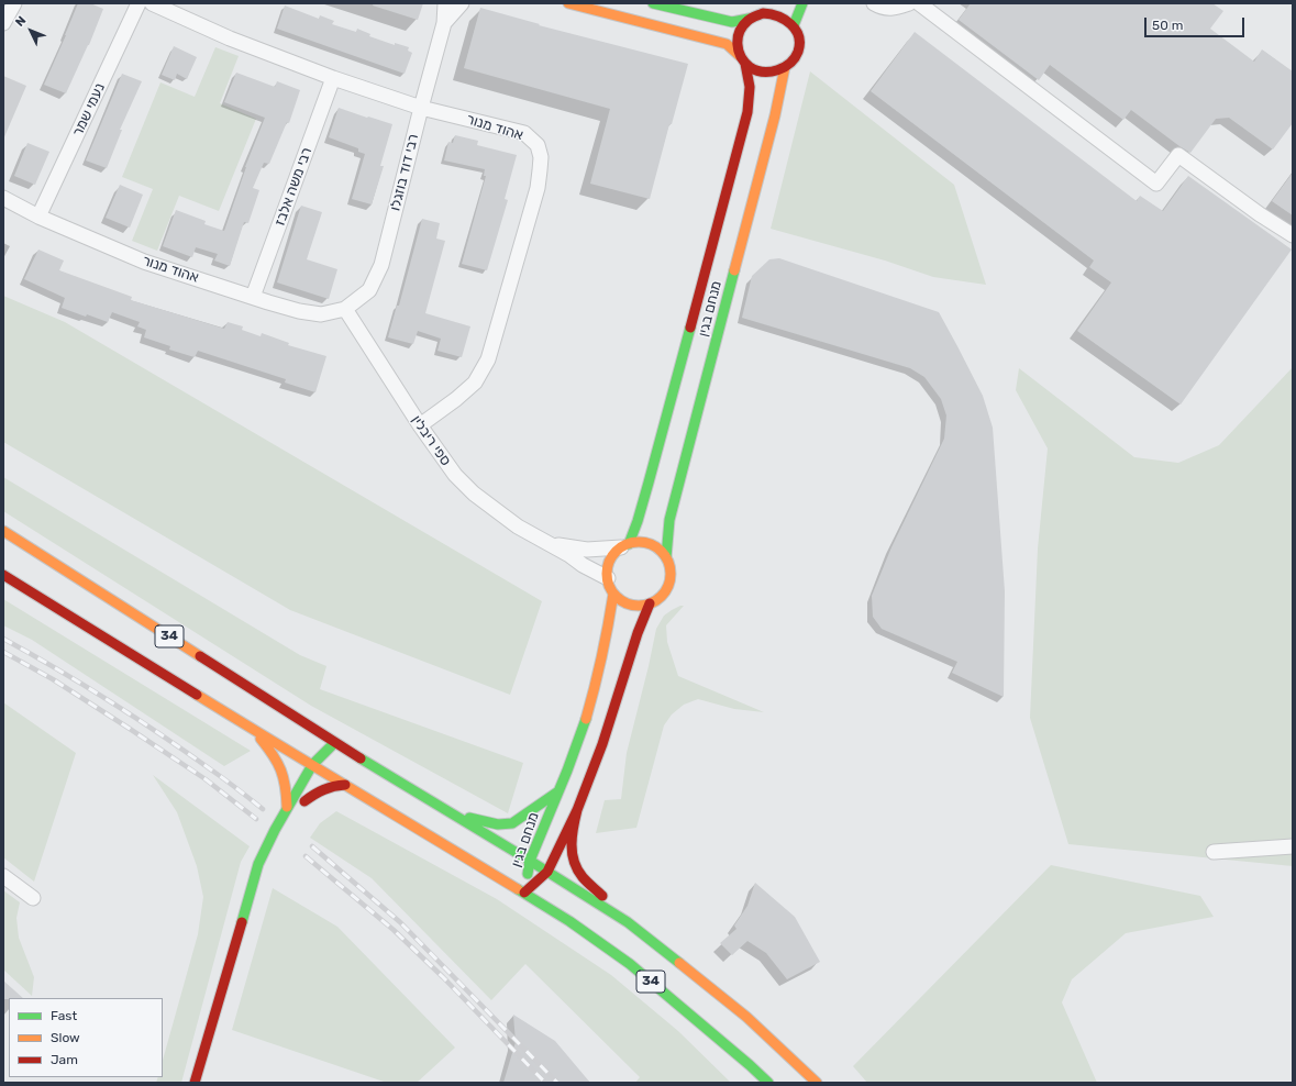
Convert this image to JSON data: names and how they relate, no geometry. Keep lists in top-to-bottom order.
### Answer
{
  "streets": {
    "main road": ["מנחם בגין", "34"],
    "street": [
      "נעמי שמר",
      "אהוד מנור",
      "רבי דוד בוזגלו",
      "רבי משה אלבז",
      "ספי ריבלין"
    ]
  },
  "crossings": [
    ["נעמי שמר", "אהוד מנור"],
    ["אהוד מנור", "רבי דוד בוזגלו"],
    ["אהוד מנור", "רבי משה אלבז"],
    ["אהוד מנור", "ספי ריבלין"],
    ["רבי דוד בוזגלו", "ספי ריבלין"],
    ["מנחם בגין", "ספי ריבלין"],
    ["מנחם בגין", "34"]
  ],
  "legend": ["Fast", "Slow", "Jam"],
  "scale_bar": "50 m",
  "north": "top left"
}
